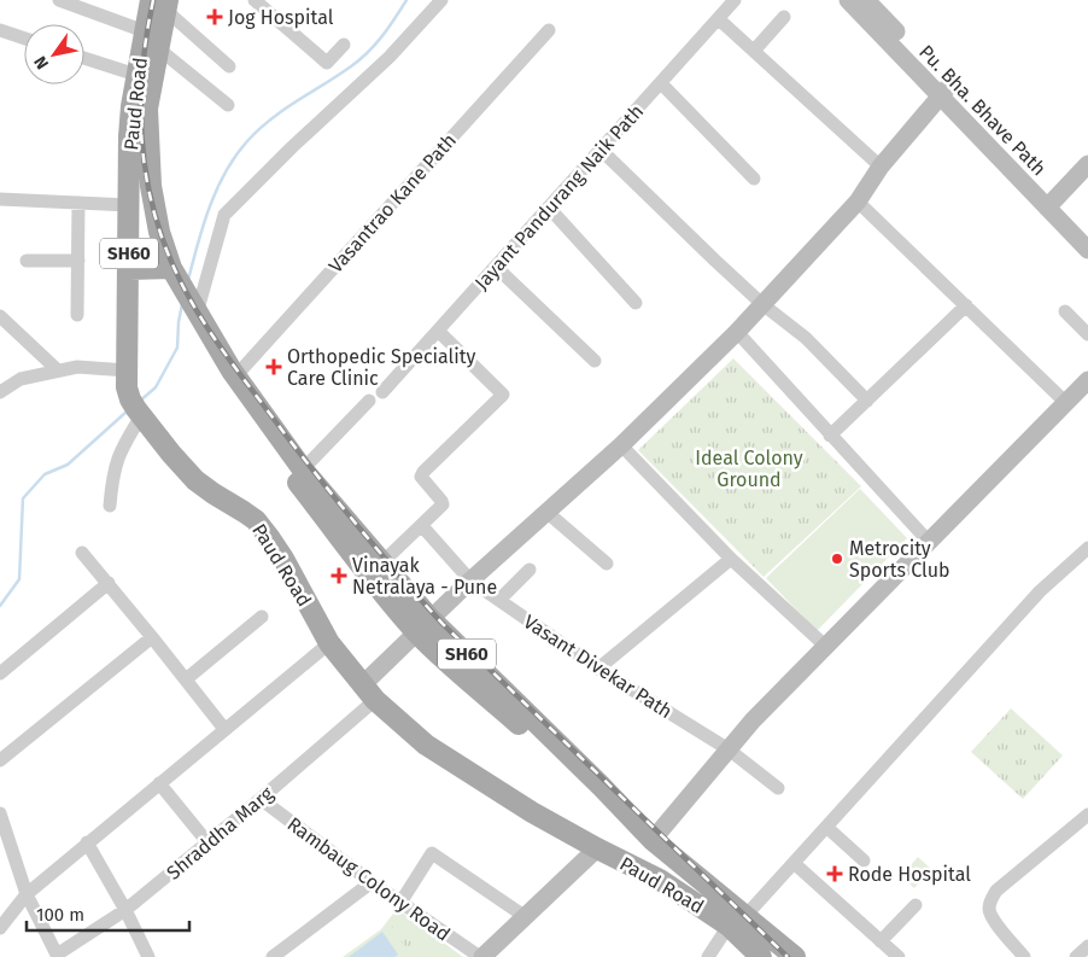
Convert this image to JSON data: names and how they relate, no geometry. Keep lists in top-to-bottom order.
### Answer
{
  "streets": {
    "main road": ["Paud Road", "SH60"],
    "street": [
      "Pu. Bha. Bhave Path",
      "Jayant Pandurang Naik Path",
      "Vasantrao Kane Path",
      "Vasant Divekar Path",
      "Shraddha Marg",
      "Rambaug Colony Road"
    ]
  },
  "crossings": [
    ["Paud Road", "Vasantrao Kane Path"],
    ["Paud Road", "Shraddha Marg"],
    ["Shraddha Marg", "Rambaug Colony Road"]
  ],
  "parks": ["Ideal Colony Ground"],
  "places": {
    "health": [
      "Jog Hospital",
      "Orthopedic Speciality Care Clinic",
      "Vinayak Netralaya - Pune",
      "Rode Hospital"
    ],
    "other": ["Metrocity Sports Club"]
  },
  "scale_bar": "100 m",
  "north": "bottom left"
}
